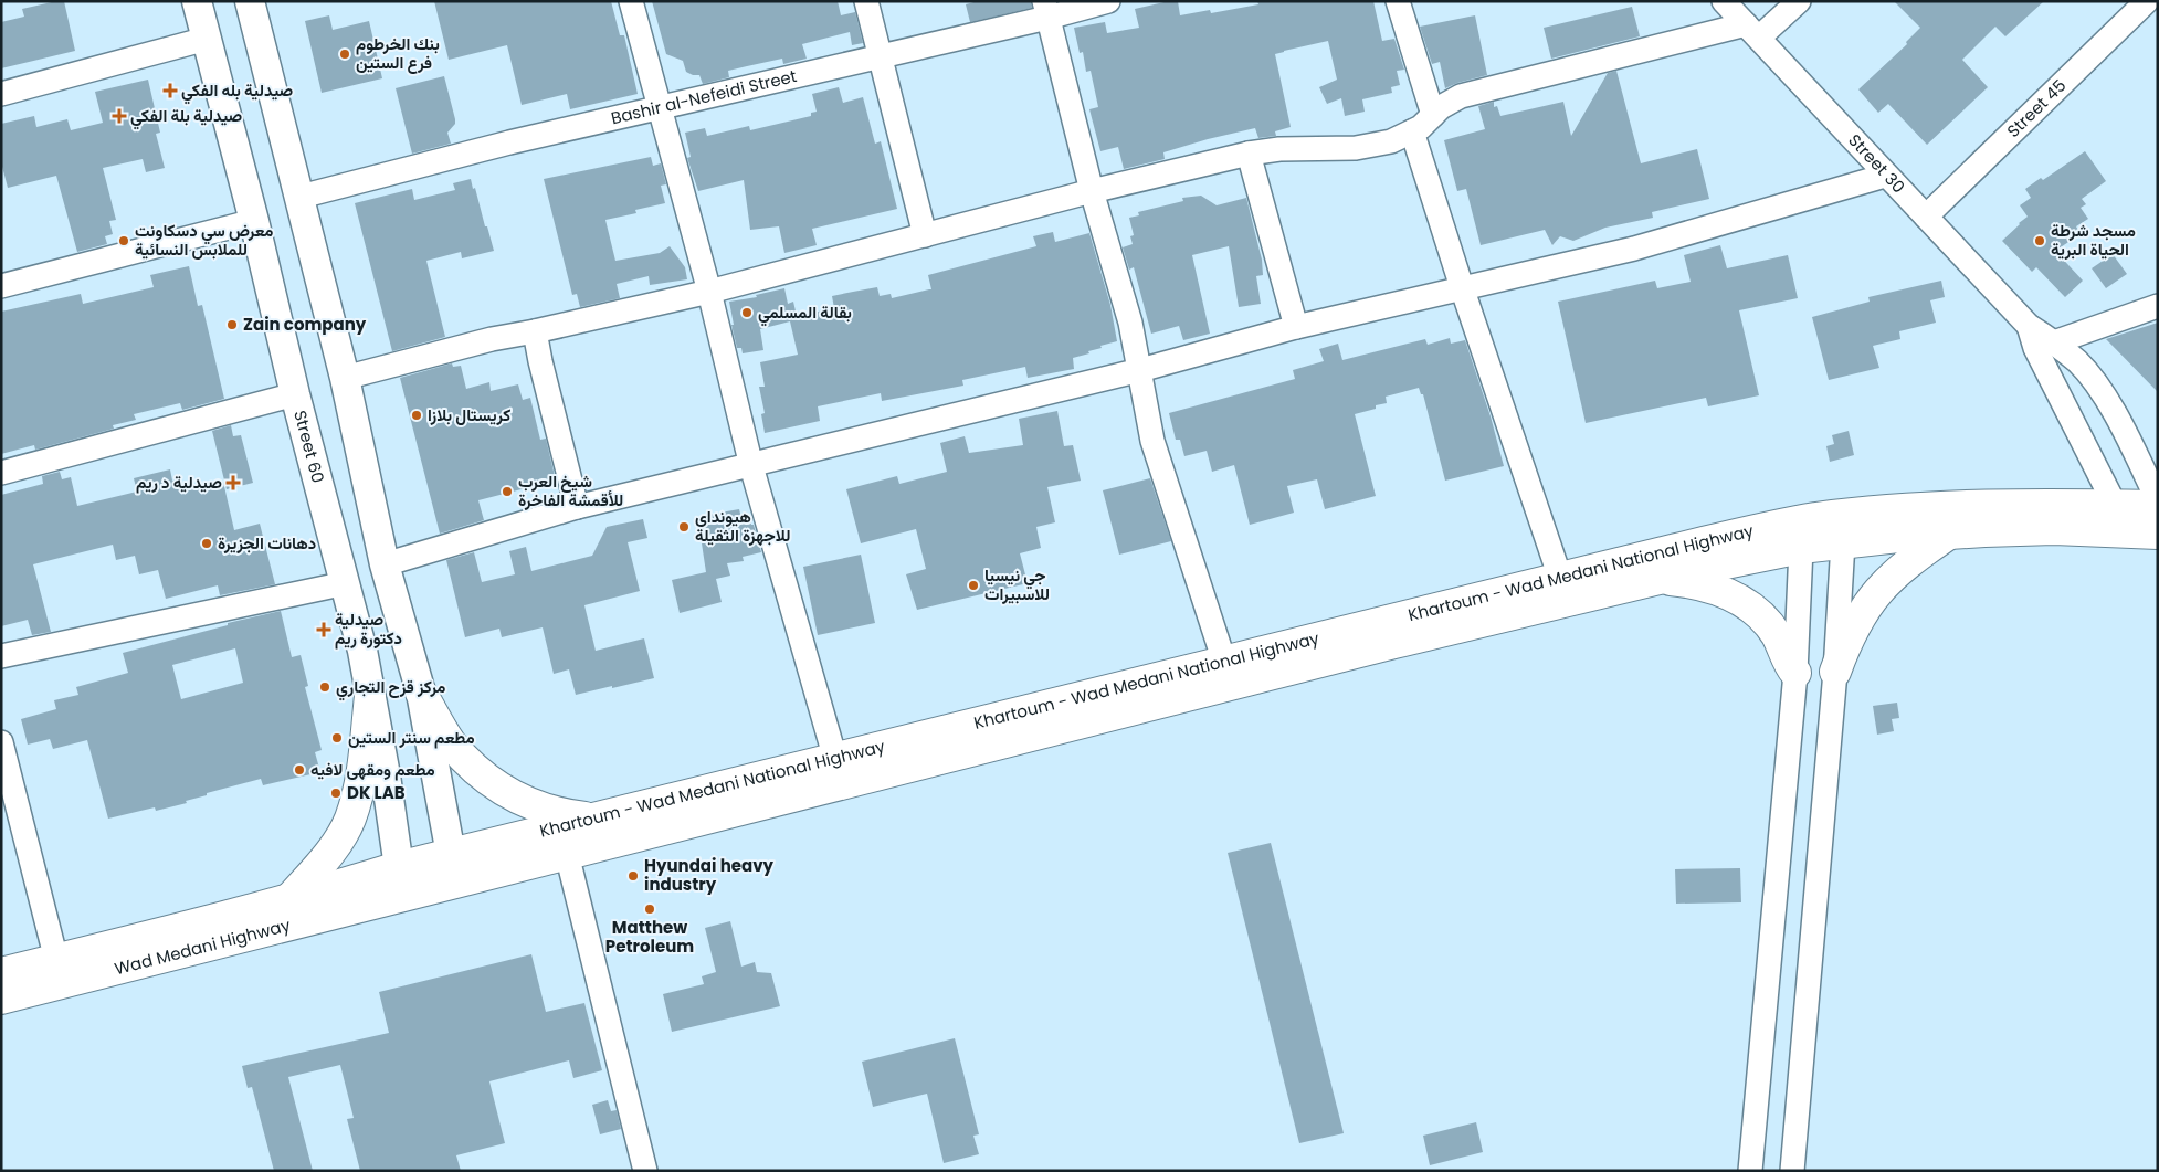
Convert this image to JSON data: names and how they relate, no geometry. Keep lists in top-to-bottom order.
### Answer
{
  "streets": {
    "highway": ["Khartoum - Wad Medani National Highway", "Wad Medani Highway"],
    "main road": ["Street 60"],
    "street": ["Bashir al-Nefeidi Street", "Street 45", "Street 30"]
  },
  "crossings": [
    ["Street 45", "Street 30"],
    ["Street 30", "Khartoum - Wad Medani National Highway"],
    ["Street 60", "Khartoum - Wad Medani National Highway"],
    ["Street 60", "Wad Medani Highway"],
    ["Khartoum - Wad Medani National Highway", "Wad Medani Highway"]
  ],
  "places": {
    "other": [
      "بنك الخرطوم فرع الستين",
      "معرض سي دسكاونت للملابس النسائية",
      "مسجد شرطة الحياة البرية",
      "بقالة المسلمي",
      "Zain company",
      "كريستال بلازا",
      "شيخ العرب للأقمشة الفاخرة",
      "هيونداي للاجهزة الثقيلة",
      "دهانات الجزيرة",
      "جي نيسيا للاسبيرات",
      "مركز قزح التجاري",
      "مطعم سنتر الستين",
      "مطعم ومقهى لافيه",
      "DK LAB",
      "Hyundai heavy industry",
      "Matthew Petroleum"
    ],
    "health": [
      "صيدلية بله الفكي",
      "صيدلية بلة الفكي",
      "صيدلية د ريم",
      "صيدلية دكتورة ريم"
    ]
  }
}
